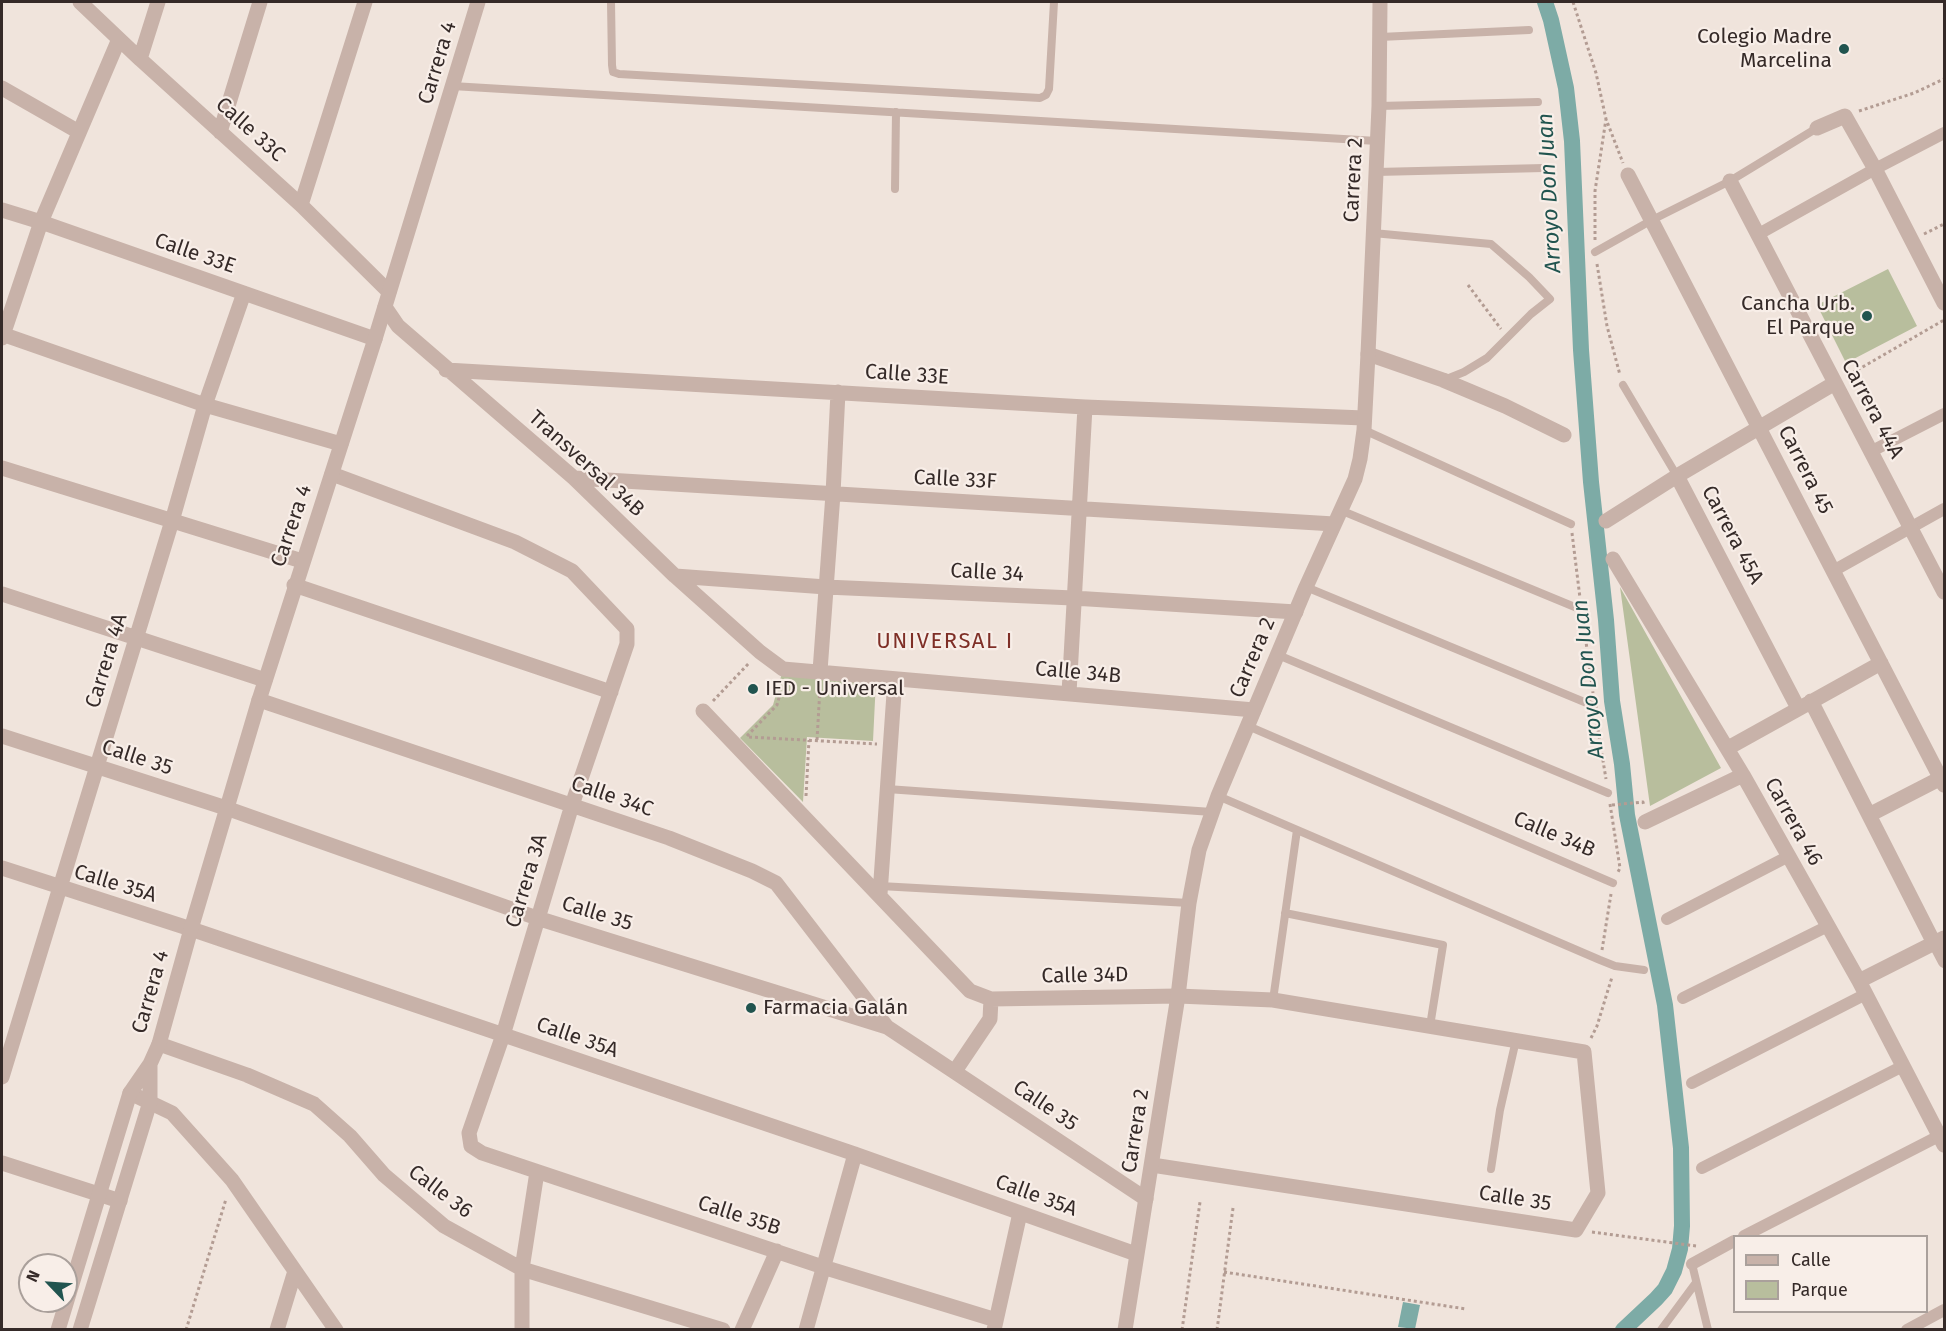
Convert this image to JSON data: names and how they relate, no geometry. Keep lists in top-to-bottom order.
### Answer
{
  "streets": {
    "street": [
      "Carrera 4",
      "Calle 33C",
      "Carrera 2",
      "Calle 33E",
      "Carrera 44A",
      "Transversal 34B",
      "Carrera 45",
      "Calle 33F",
      "Carrera 45A",
      "Calle 34",
      "Carrera 4A",
      "Calle 34B",
      "Calle 35",
      "Calle 34C",
      "Carrera 46",
      "Carrera 3A",
      "Calle 35A",
      "Calle 34D",
      "Calle 36",
      "Calle 35B"
    ]
  },
  "crossings": [
    ["Carrera 4", "Calle 33C"],
    ["Carrera 4", "Calle 33E"],
    ["Carrera 4", "Transversal 34B"],
    ["Carrera 4", "Calle 35"],
    ["Carrera 4", "Calle 34C"],
    ["Carrera 4", "Carrera 3A"],
    ["Carrera 4", "Calle 35A"],
    ["Carrera 4", "Calle 36"],
    ["Calle 33C", "Transversal 34B"],
    ["Carrera 2", "Calle 33E"],
    ["Carrera 2", "Calle 33F"],
    ["Carrera 2", "Calle 34"],
    ["Carrera 2", "Calle 34B"],
    ["Carrera 2", "Calle 35"],
    ["Carrera 2", "Calle 35A"],
    ["Carrera 2", "Calle 34D"],
    ["Calle 33E", "Transversal 34B"],
    ["Calle 33E", "Carrera 4A"],
    ["Transversal 34B", "Calle 33F"],
    ["Transversal 34B", "Calle 34"],
    ["Transversal 34B", "Calle 34B"],
    ["Carrera 4A", "Calle 35"],
    ["Carrera 4A", "Calle 35A"],
    ["Calle 35", "Calle 34C"],
    ["Calle 35", "Carrera 3A"],
    ["Calle 34C", "Carrera 3A"],
    ["Carrera 3A", "Calle 35A"],
    ["Carrera 3A", "Calle 35B"]
  ],
  "districts": ["UNIVERSAL I"],
  "water": ["Arroyo Don Juan"],
  "places": [
    "Colegio Madre Marcelina",
    "Cancha Urb. El Parque",
    "IED - Universal",
    "Farmacia Galán"
  ],
  "legend": ["Calle", "Parque"],
  "north": "top left"
}
